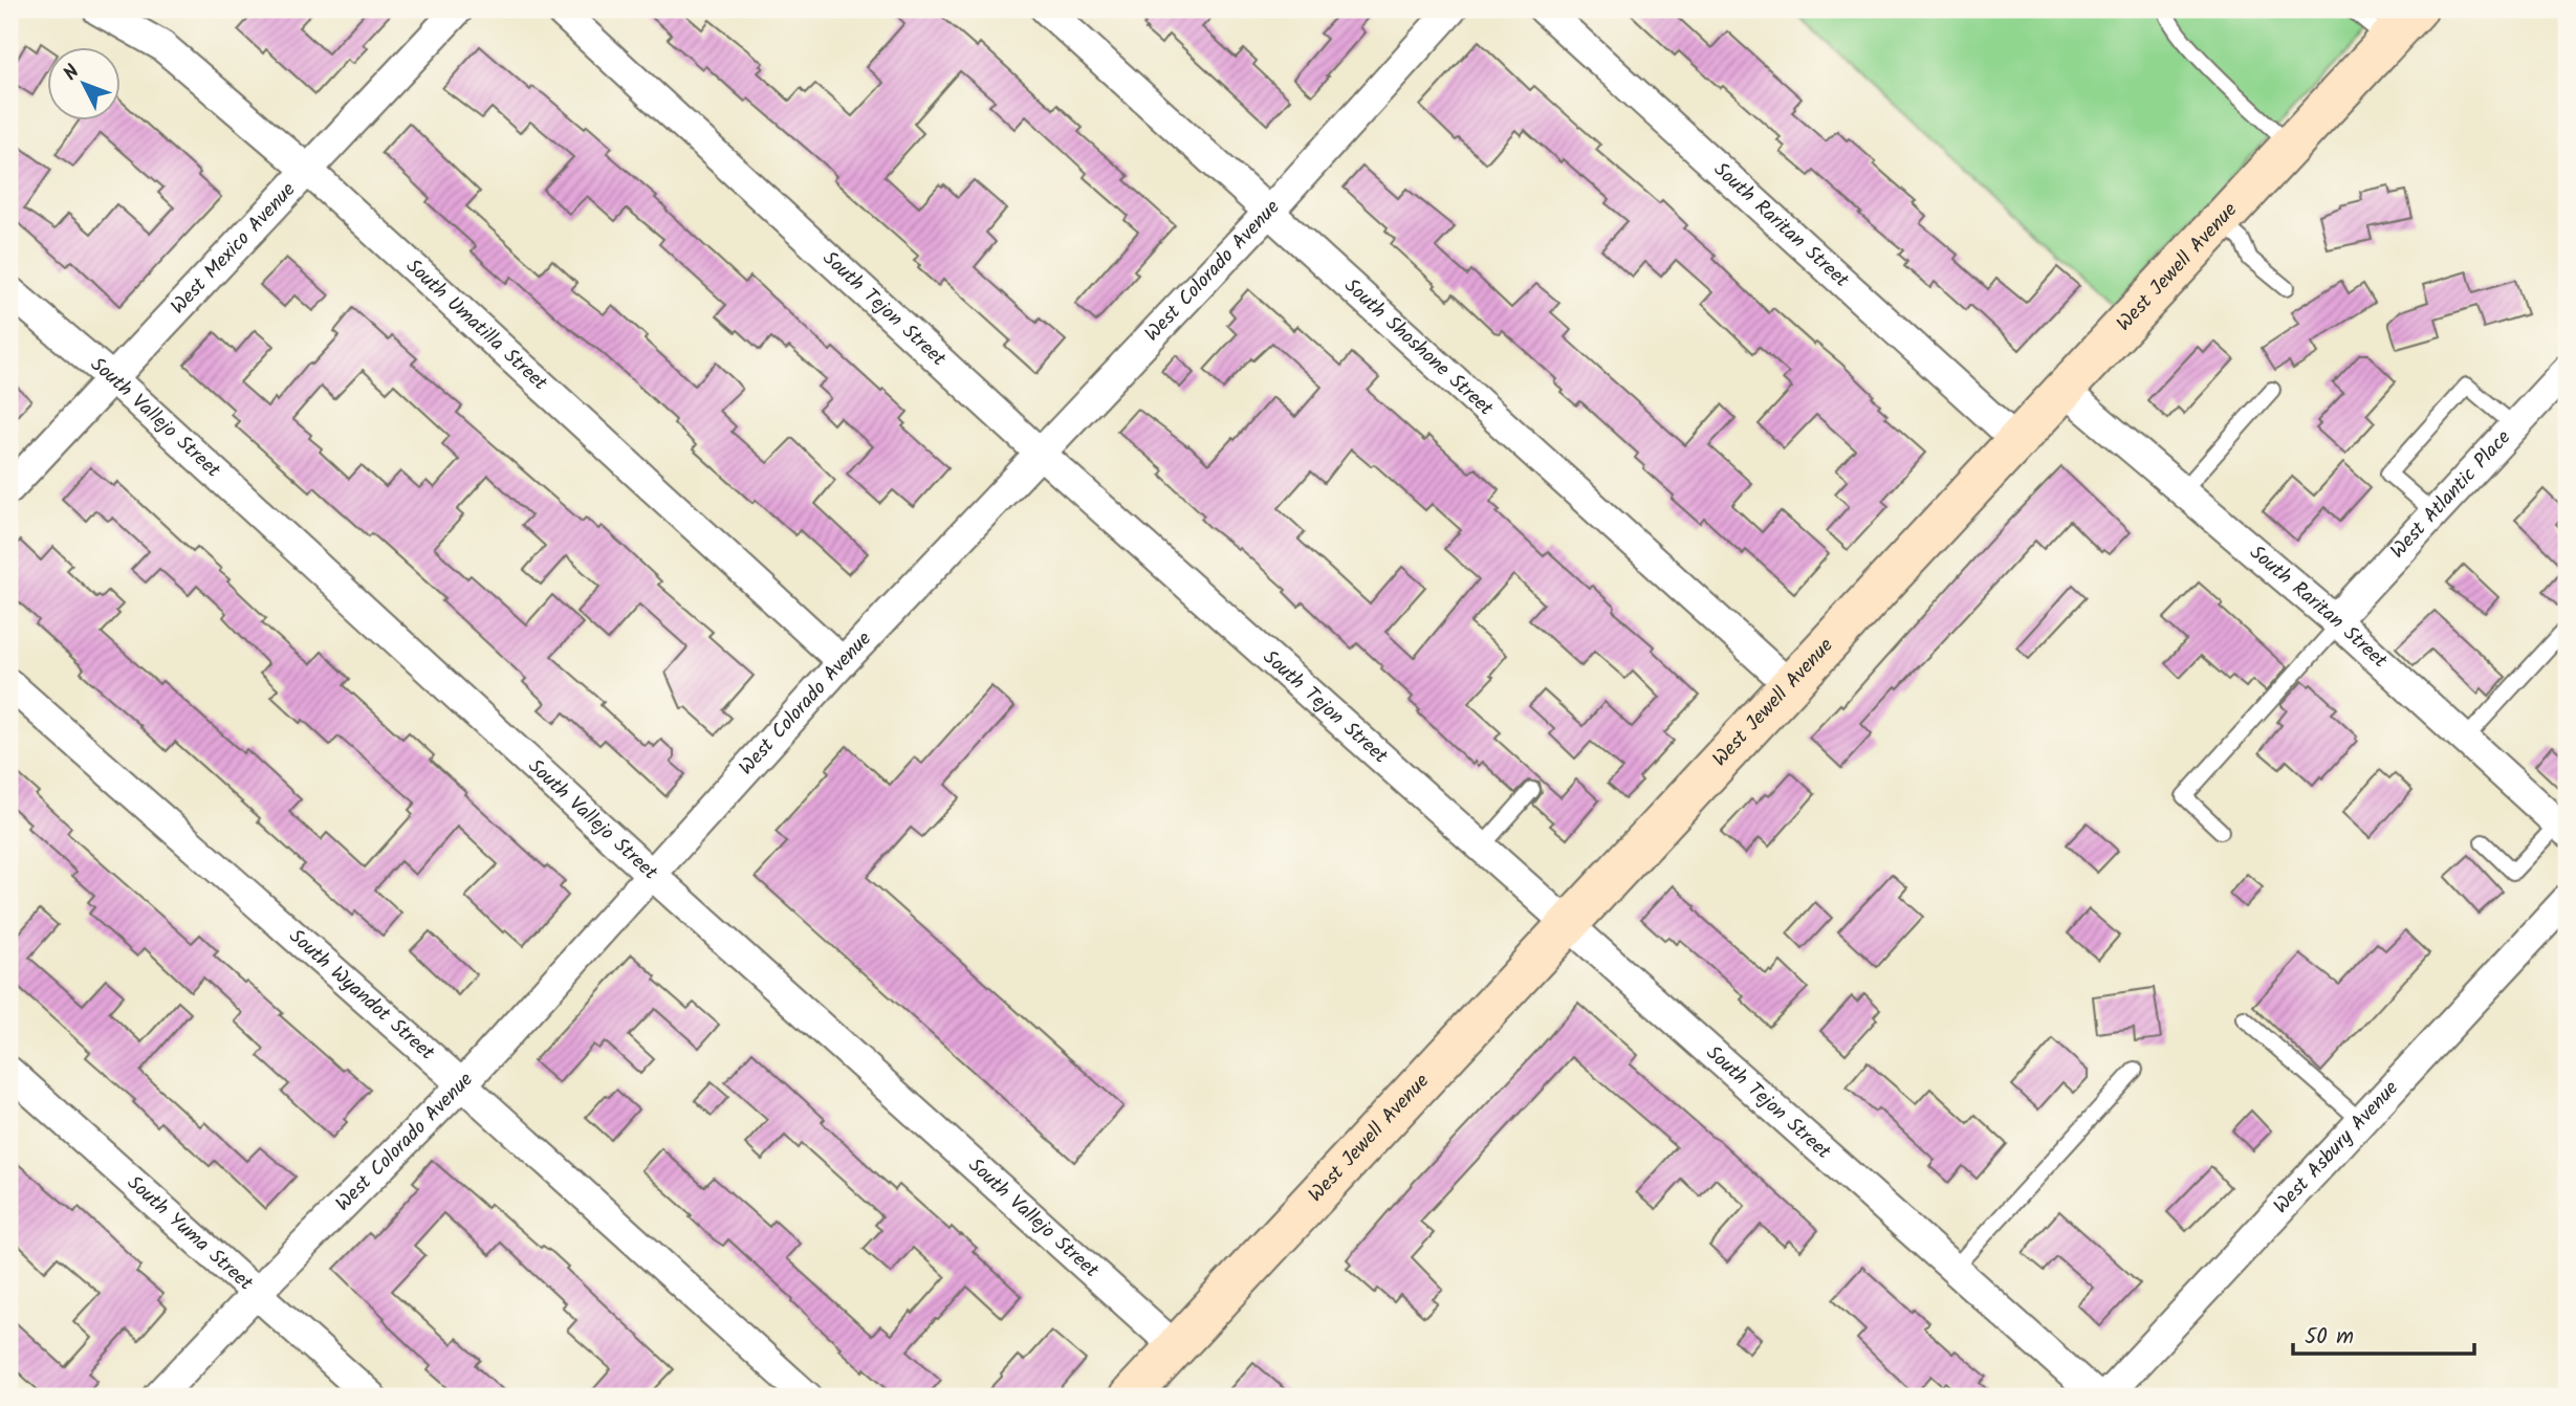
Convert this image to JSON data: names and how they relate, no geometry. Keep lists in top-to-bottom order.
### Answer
{
  "streets": {
    "street": [
      "South Raritan Street",
      "West Mexico Avenue",
      "West Jewell Avenue",
      "West Colorado Avenue",
      "South Tejon Street",
      "South Umatilla Street",
      "South Shoshone Street",
      "South Vallejo Street",
      "West Atlantic Place",
      "South Wyandot Street",
      "West Asbury Avenue",
      "South Yuma Street"
    ]
  },
  "crossings": [
    ["South Raritan Street", "West Jewell Avenue"],
    ["South Raritan Street", "West Atlantic Place"],
    ["West Mexico Avenue", "South Umatilla Street"],
    ["West Mexico Avenue", "South Vallejo Street"],
    ["West Jewell Avenue", "South Tejon Street"],
    ["West Jewell Avenue", "South Shoshone Street"],
    ["West Jewell Avenue", "South Vallejo Street"],
    ["West Colorado Avenue", "South Tejon Street"],
    ["West Colorado Avenue", "South Umatilla Street"],
    ["West Colorado Avenue", "South Shoshone Street"],
    ["West Colorado Avenue", "South Vallejo Street"],
    ["West Colorado Avenue", "South Wyandot Street"],
    ["West Colorado Avenue", "South Yuma Street"]
  ],
  "scale_bar": "50 m",
  "north": "top left"
}
